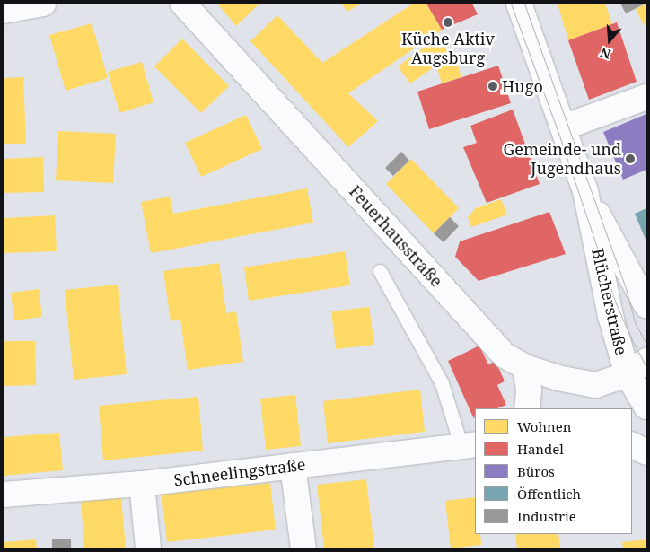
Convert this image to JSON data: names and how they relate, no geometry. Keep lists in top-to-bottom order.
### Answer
{
  "streets": {
    "street": ["Feuerhausstraße", "Blücherstraße", "Schneelingstraße"]
  },
  "crossings": [
    ["Feuerhausstraße", "Blücherstraße"]
  ],
  "places": ["Küche Aktiv Augsburg", "Hugo", "Gemeinde- und Jugendhaus"],
  "legend": [
    "Wohnen",
    "Handel",
    "Büros",
    "Öffentlich",
    "Industrie"
  ],
  "north": "bottom"
}
